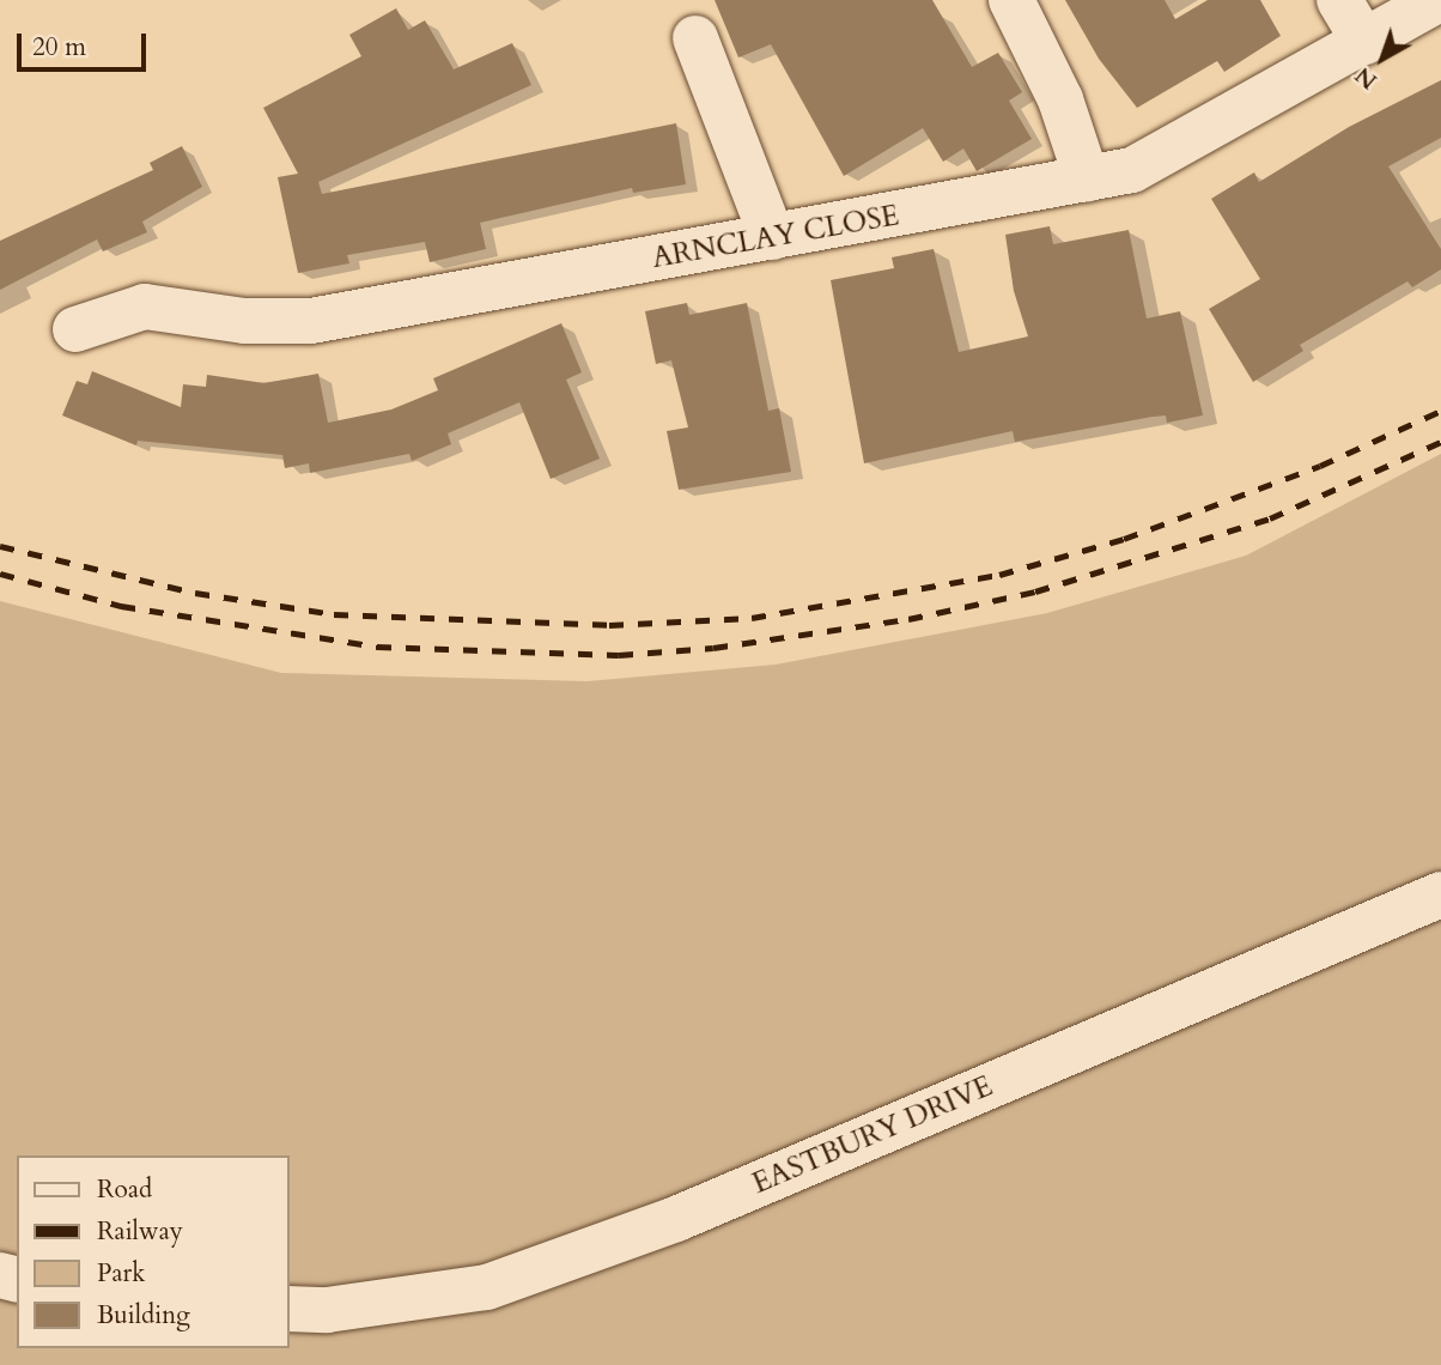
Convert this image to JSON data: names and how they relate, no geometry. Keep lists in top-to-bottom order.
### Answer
{
  "streets": {
    "street": ["ARNCLAY CLOSE", "EASTBURY DRIVE"]
  },
  "legend": [
    "Road",
    "Railway",
    "Park",
    "Building"
  ],
  "scale_bar": "20 m",
  "north": "bottom left"
}
